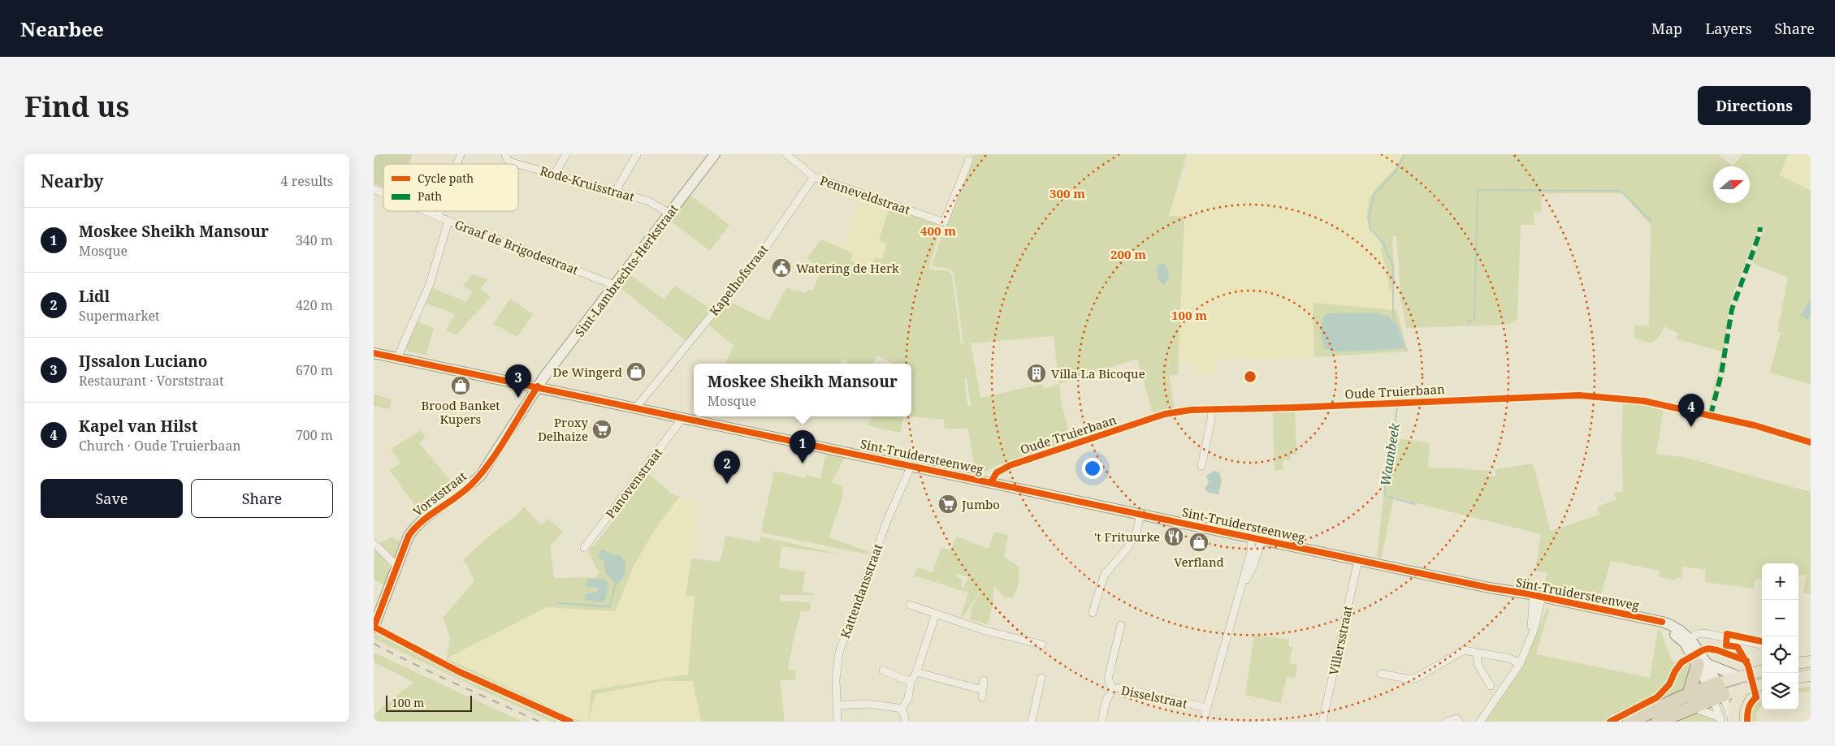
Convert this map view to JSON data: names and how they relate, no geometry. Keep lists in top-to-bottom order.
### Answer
{
  "streets": {
    "main road": ["Sint-Lambrechts-Herkstraat", "Sint-Truidersteenweg", "Vorststraat"],
    "street": [
      "Rode-Kruisstraat",
      "Penneveldstraat",
      "Graaf de Brigodestraat",
      "Kapelhofstraat",
      "Oude Truierbaan",
      "Panovenstraat",
      "Kattendansstraat",
      "Villersstraat",
      "Disselstraat"
    ]
  },
  "crossings": [
    ["Rode-Kruisstraat", "Sint-Lambrechts-Herkstraat"],
    ["Penneveldstraat", "Kapelhofstraat"],
    ["Graaf de Brigodestraat", "Sint-Lambrechts-Herkstraat"],
    ["Sint-Lambrechts-Herkstraat", "Sint-Truidersteenweg"],
    ["Sint-Lambrechts-Herkstraat", "Vorststraat"],
    ["Kapelhofstraat", "Sint-Truidersteenweg"],
    ["Oude Truierbaan", "Sint-Truidersteenweg"],
    ["Sint-Truidersteenweg", "Panovenstraat"],
    ["Sint-Truidersteenweg", "Vorststraat"],
    ["Sint-Truidersteenweg", "Kattendansstraat"],
    ["Sint-Truidersteenweg", "Villersstraat"]
  ],
  "water": ["Waanbeek"],
  "places": {
    "public building": ["Watering de Herk"],
    "shop": ["De Wingerd", "Brood Banket Kupers", "Verfland"],
    "building": ["Villa La Bicoque"],
    "supermarket": ["Proxy Delhaize", "Jumbo"],
    "restaurant": ["'t Frituurke"]
  },
  "legend": ["Cycle path", "Path"],
  "scale_bar": "100 m",
  "north": "right",
  "page": {
    "header": "Nearbee",
    "nav": ["Map", "Layers", "Share"],
    "buttons": [
      "Directions",
      ["Save", "Share"]
    ],
    "title": "Find us",
    "heading": ["Nearby", "4 results"],
    "list": [
      {
        "mark": "1",
        "name": "Moskee Sheikh Mansour",
        "note": "Mosque",
        "value": "340 m"
      },
      {
        "mark": "2",
        "name": "Lidl",
        "note": "Supermarket",
        "value": "420 m"
      },
      {
        "mark": "3",
        "name": "IJssalon Luciano",
        "note": "Restaurant · Vorststraat",
        "value": "670 m"
      },
      {
        "mark": "4",
        "name": "Kapel van Hilst",
        "note": "Church · Oude Truierbaan",
        "value": "700 m"
      }
    ],
    "popup": ["Moskee Sheikh Mansour", "Mosque"],
    "pins": [
      "3",
      "4",
      "1",
      "2"
    ],
    "map_buttons": ["+", "−"],
    "scale": "100 m"
  },
  "rings": [
    "300 m",
    "400 m",
    "200 m",
    "100 m"
  ]
}
